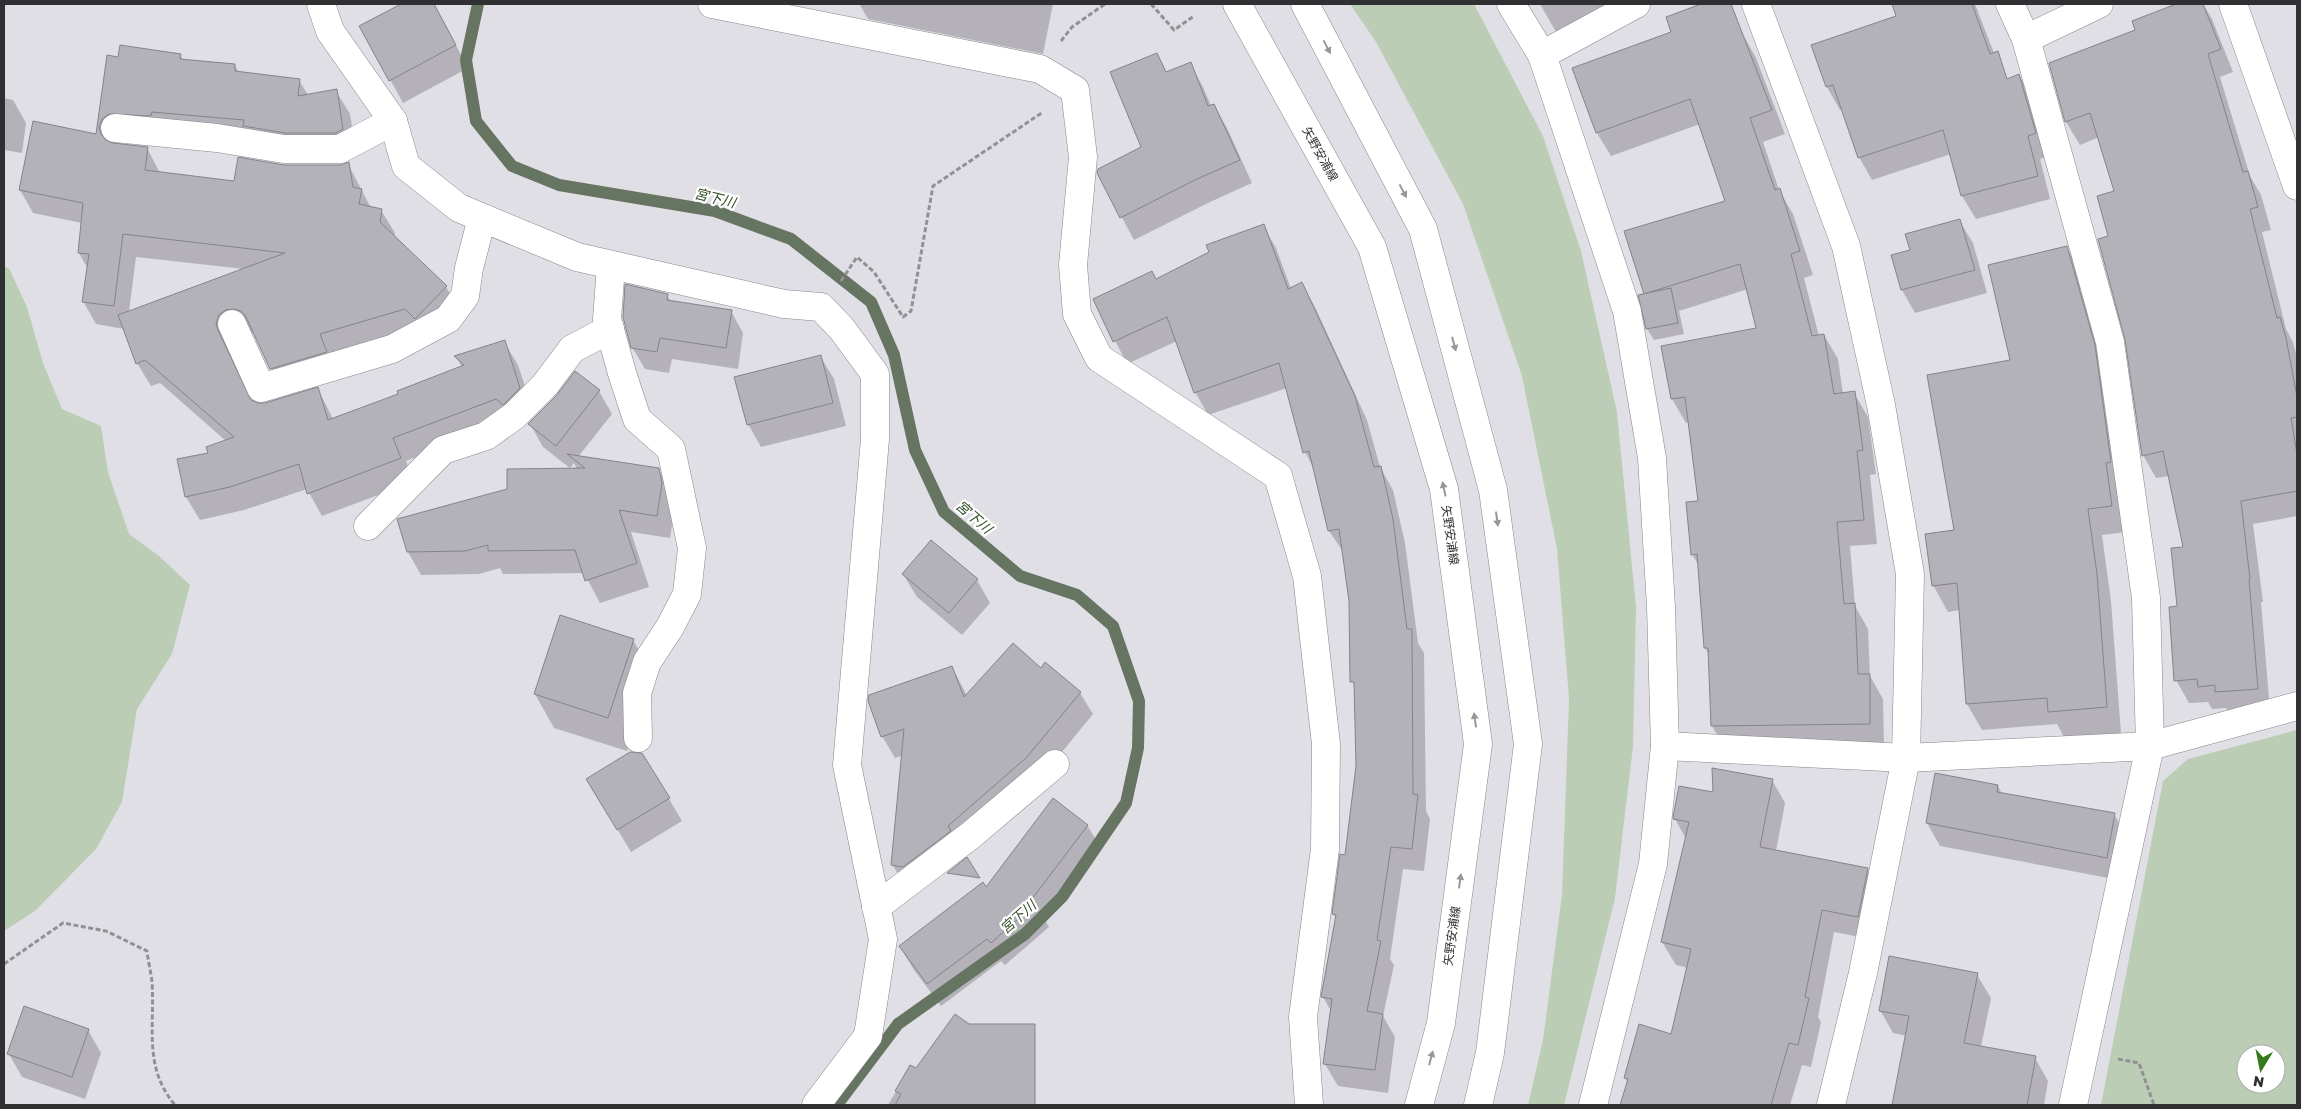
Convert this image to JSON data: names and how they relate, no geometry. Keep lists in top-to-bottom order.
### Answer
{
  "streets": {
    "street": ["矢野安浦線"]
  },
  "water": ["宮下川"],
  "north": "bottom"
}
